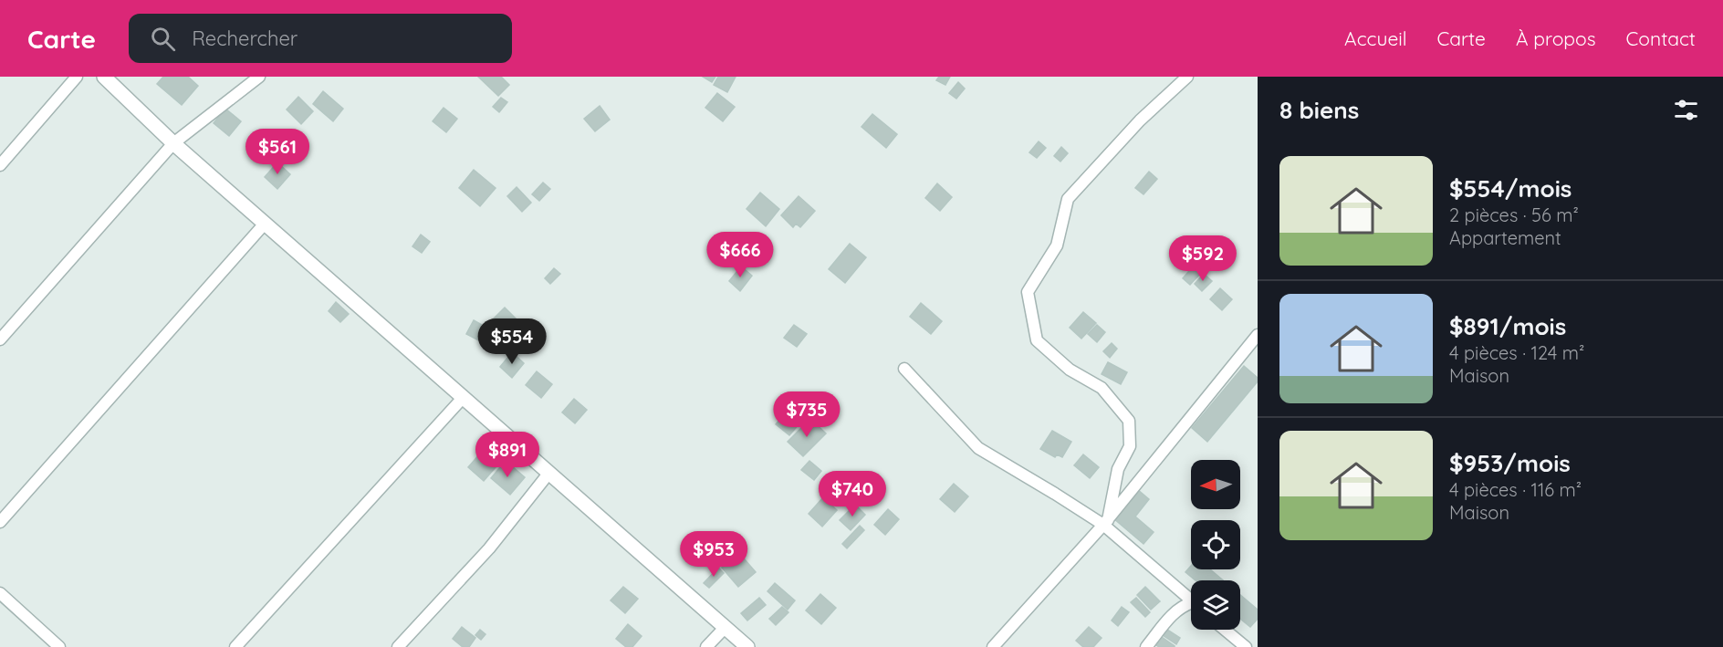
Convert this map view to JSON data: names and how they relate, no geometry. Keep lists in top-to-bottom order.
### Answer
{
  "north": "left",
  "page": {
    "header": "Carte",
    "search": "Rechercher",
    "nav": [
      "Accueil",
      "Carte",
      "À propos",
      "Contact"
    ],
    "heading": "8 biens",
    "price": [
      "$561",
      "$666",
      "$592",
      "$554",
      "$735",
      "$891",
      "$740",
      "$953"
    ],
    "list": [
      {
        "name": "$554/mois",
        "note": "2 pièces · 56 m² · Appartement"
      },
      {
        "name": "$891/mois",
        "note": "4 pièces · 124 m² · Maison"
      },
      {
        "name": "$953/mois",
        "note": "4 pièces · 116 m² · Maison"
      }
    ]
  }
}
